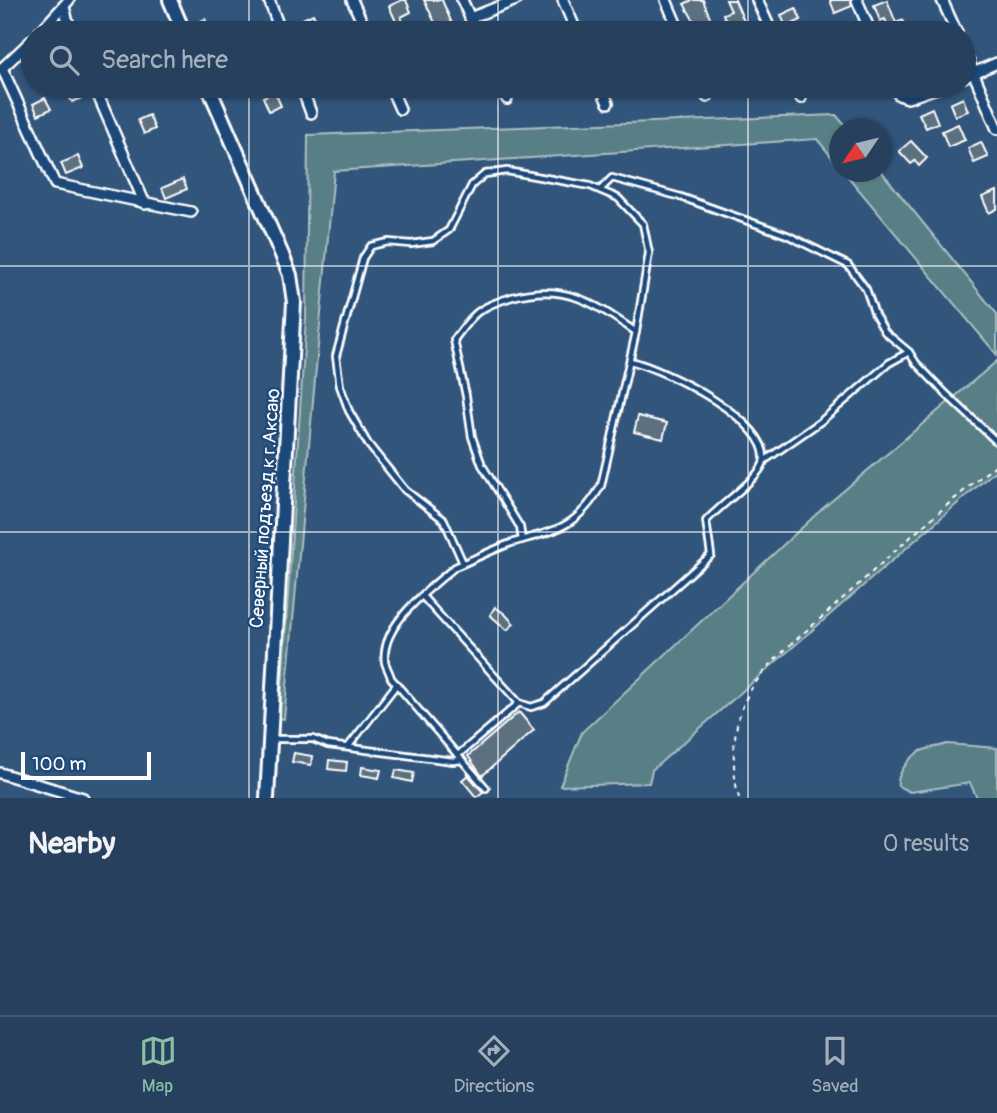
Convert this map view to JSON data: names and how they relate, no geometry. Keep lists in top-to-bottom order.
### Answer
{
  "streets": {
    "street": ["Северный подъезд к г.Аксаю"]
  },
  "scale_bar": "100 m",
  "north": "bottom left",
  "page": {
    "search": "Search here",
    "scale": "100 m",
    "heading": ["Nearby", "0 results"],
    "nav": ["Map", "Directions", "Saved"]
  }
}
